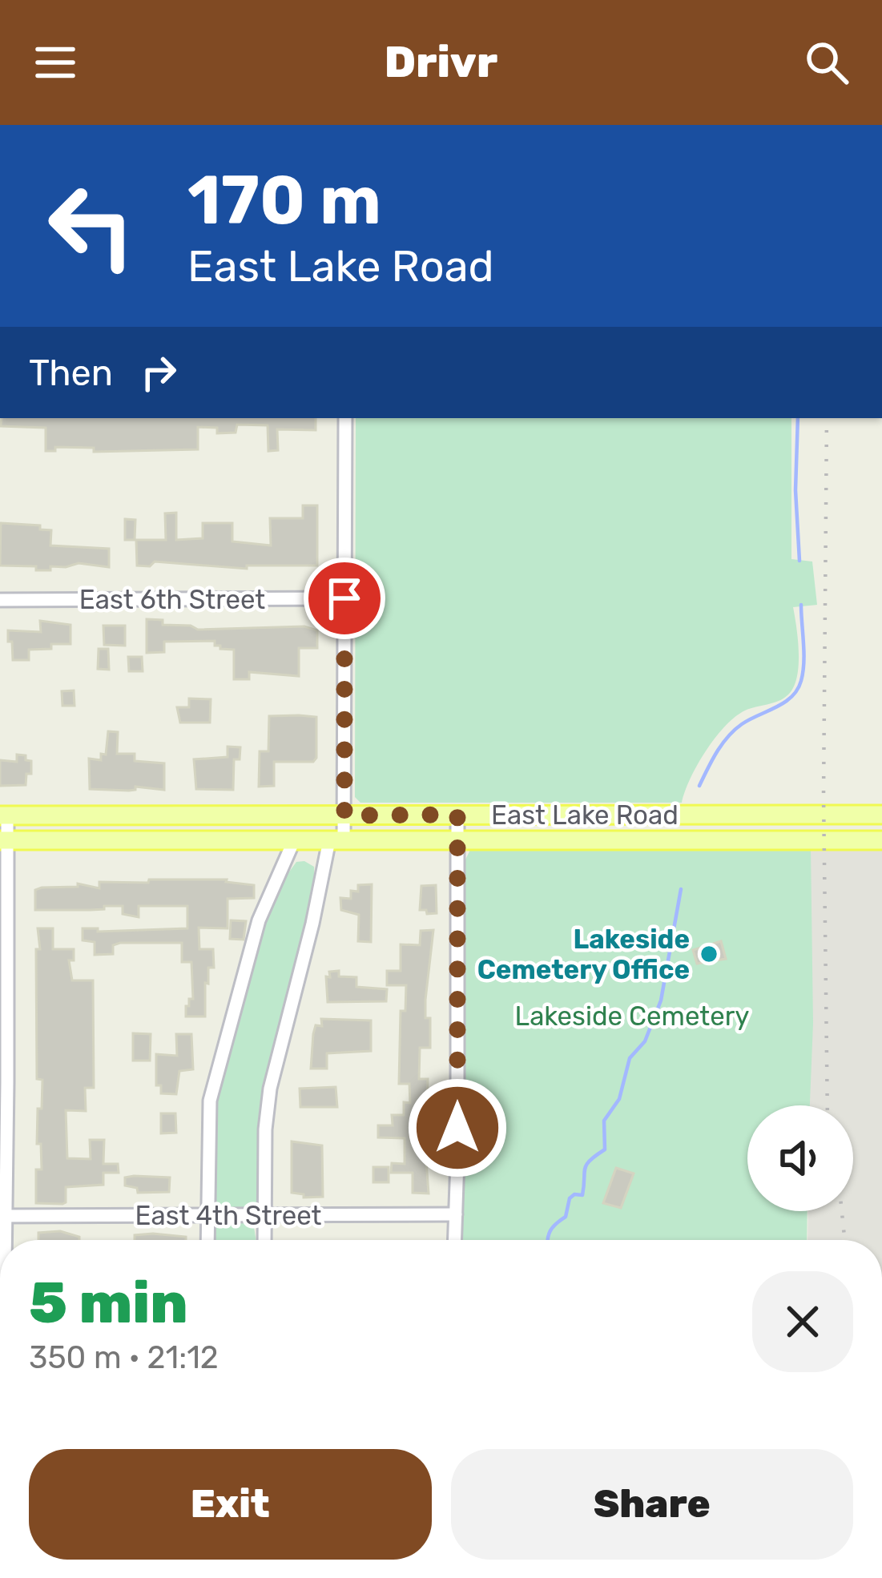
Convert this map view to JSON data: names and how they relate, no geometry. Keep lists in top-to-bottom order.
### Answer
{
  "streets": {
    "main road": ["East Lake Road"],
    "street": ["East 6th Street", "East 4th Street"]
  },
  "parks": ["Lakeside Cemetery"],
  "places": ["Lakeside Cemetery Office"],
  "page": {
    "header": "Drivr",
    "turn": ["170 m", "East Lake Road"],
    "then": "Then",
    "heading": ["5 min", "350 m · 21:12"],
    "buttons": ["Exit", "Share"]
  }
}
